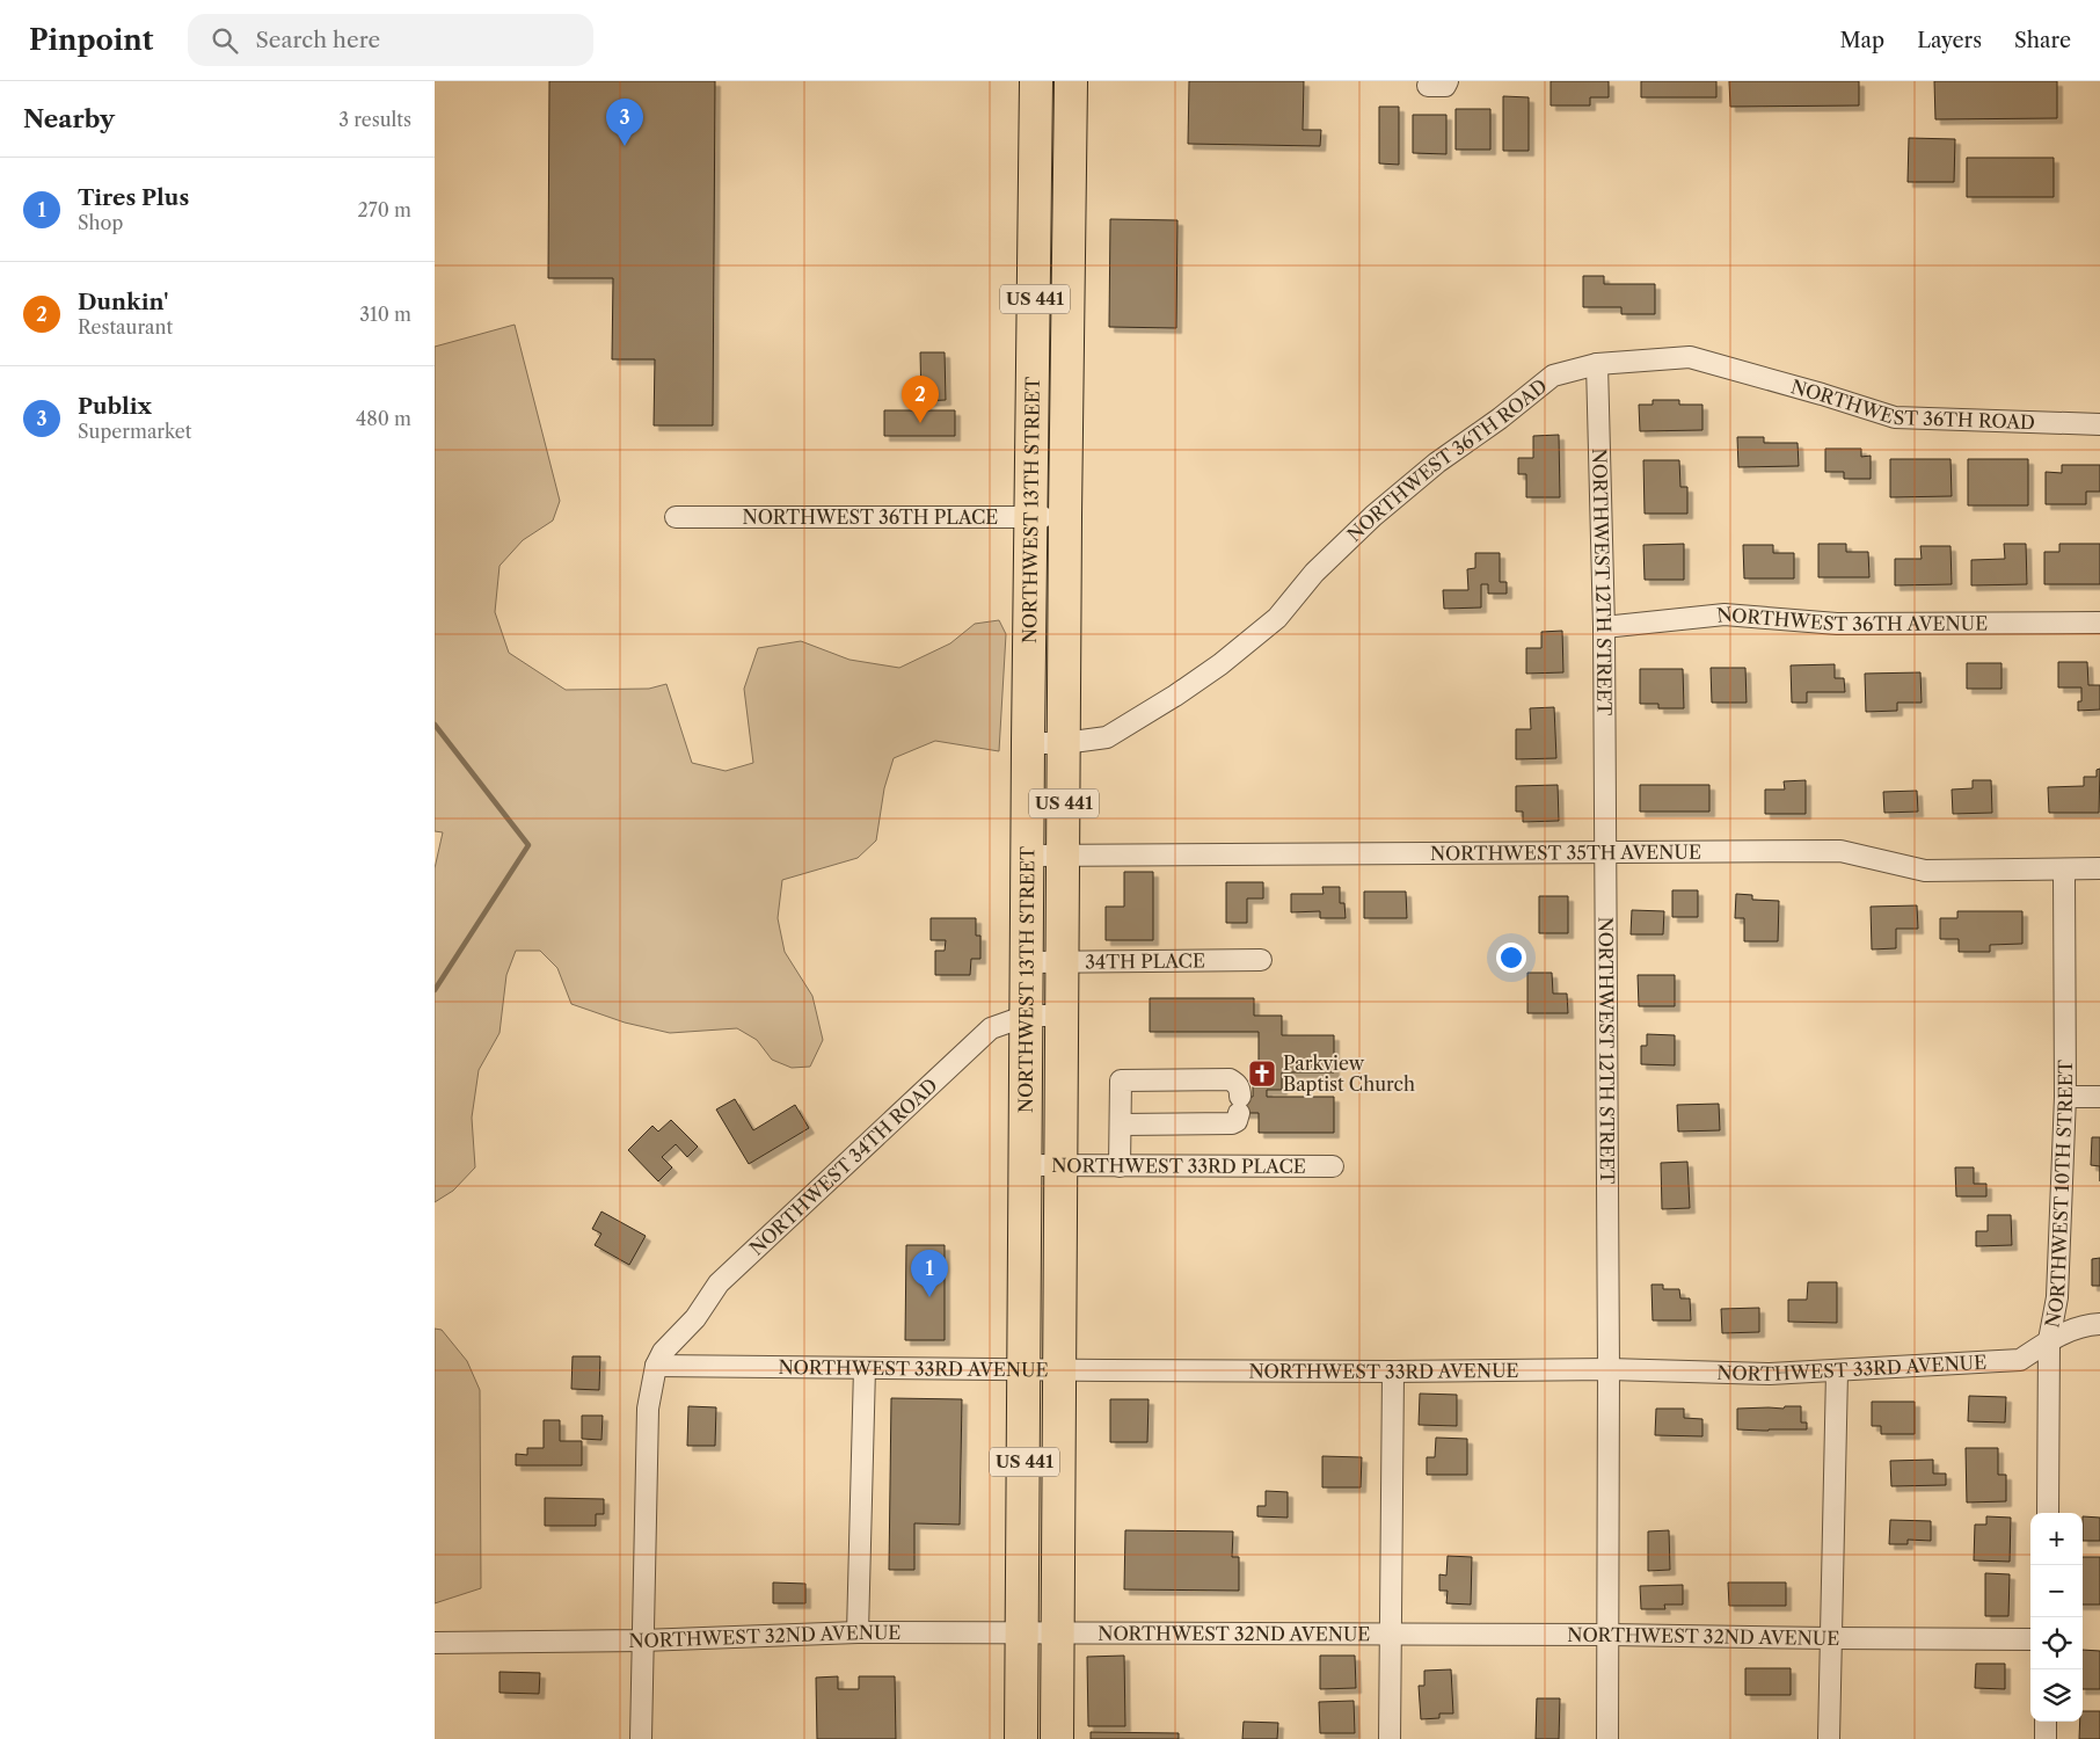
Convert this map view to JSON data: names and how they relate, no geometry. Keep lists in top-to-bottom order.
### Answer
{
  "streets": {
    "main road": ["US 441", "NORTHWEST 13TH STREET"],
    "street": [
      "NORTHWEST 36TH ROAD",
      "NORTHWEST 36TH PLACE",
      "NORTHWEST 12TH STREET",
      "NORTHWEST 36TH AVENUE",
      "NORTHWEST 35TH AVENUE",
      "34TH PLACE",
      "NORTHWEST 33RD PLACE",
      "NORTHWEST 34TH ROAD",
      "NORTHWEST 10TH STREET",
      "NORTHWEST 33RD AVENUE",
      "NORTHWEST 32ND AVENUE"
    ]
  },
  "crossings": [
    ["NORTHWEST 36TH ROAD", "NORTHWEST 13TH STREET"],
    ["NORTHWEST 36TH ROAD", "NORTHWEST 12TH STREET"],
    ["NORTHWEST 13TH STREET", "NORTHWEST 36TH PLACE"],
    ["NORTHWEST 13TH STREET", "NORTHWEST 35TH AVENUE"],
    ["NORTHWEST 13TH STREET", "34TH PLACE"],
    ["NORTHWEST 13TH STREET", "NORTHWEST 33RD PLACE"],
    ["NORTHWEST 13TH STREET", "NORTHWEST 34TH ROAD"],
    ["NORTHWEST 13TH STREET", "NORTHWEST 33RD AVENUE"],
    ["NORTHWEST 13TH STREET", "NORTHWEST 32ND AVENUE"],
    ["NORTHWEST 12TH STREET", "NORTHWEST 36TH AVENUE"],
    ["NORTHWEST 12TH STREET", "NORTHWEST 35TH AVENUE"],
    ["NORTHWEST 12TH STREET", "NORTHWEST 33RD AVENUE"],
    ["NORTHWEST 12TH STREET", "NORTHWEST 32ND AVENUE"],
    ["NORTHWEST 35TH AVENUE", "NORTHWEST 10TH STREET"],
    ["NORTHWEST 34TH ROAD", "NORTHWEST 33RD AVENUE"],
    ["NORTHWEST 10TH STREET", "NORTHWEST 33RD AVENUE"]
  ],
  "places": {
    "church": ["Parkview Baptist Church"]
  },
  "page": {
    "header": "Pinpoint",
    "search": "Search here",
    "nav": ["Map", "Layers", "Share"],
    "heading": ["Nearby", "3 results"],
    "pins": ["3", "2", "1"],
    "list": [
      {
        "mark": "1",
        "name": "Tires Plus",
        "note": "Shop",
        "value": "270 m"
      },
      {
        "mark": "2",
        "name": "Dunkin'",
        "note": "Restaurant",
        "value": "310 m"
      },
      {
        "mark": "3",
        "name": "Publix",
        "note": "Supermarket",
        "value": "480 m"
      }
    ],
    "map_buttons": ["+", "−"]
  }
}
